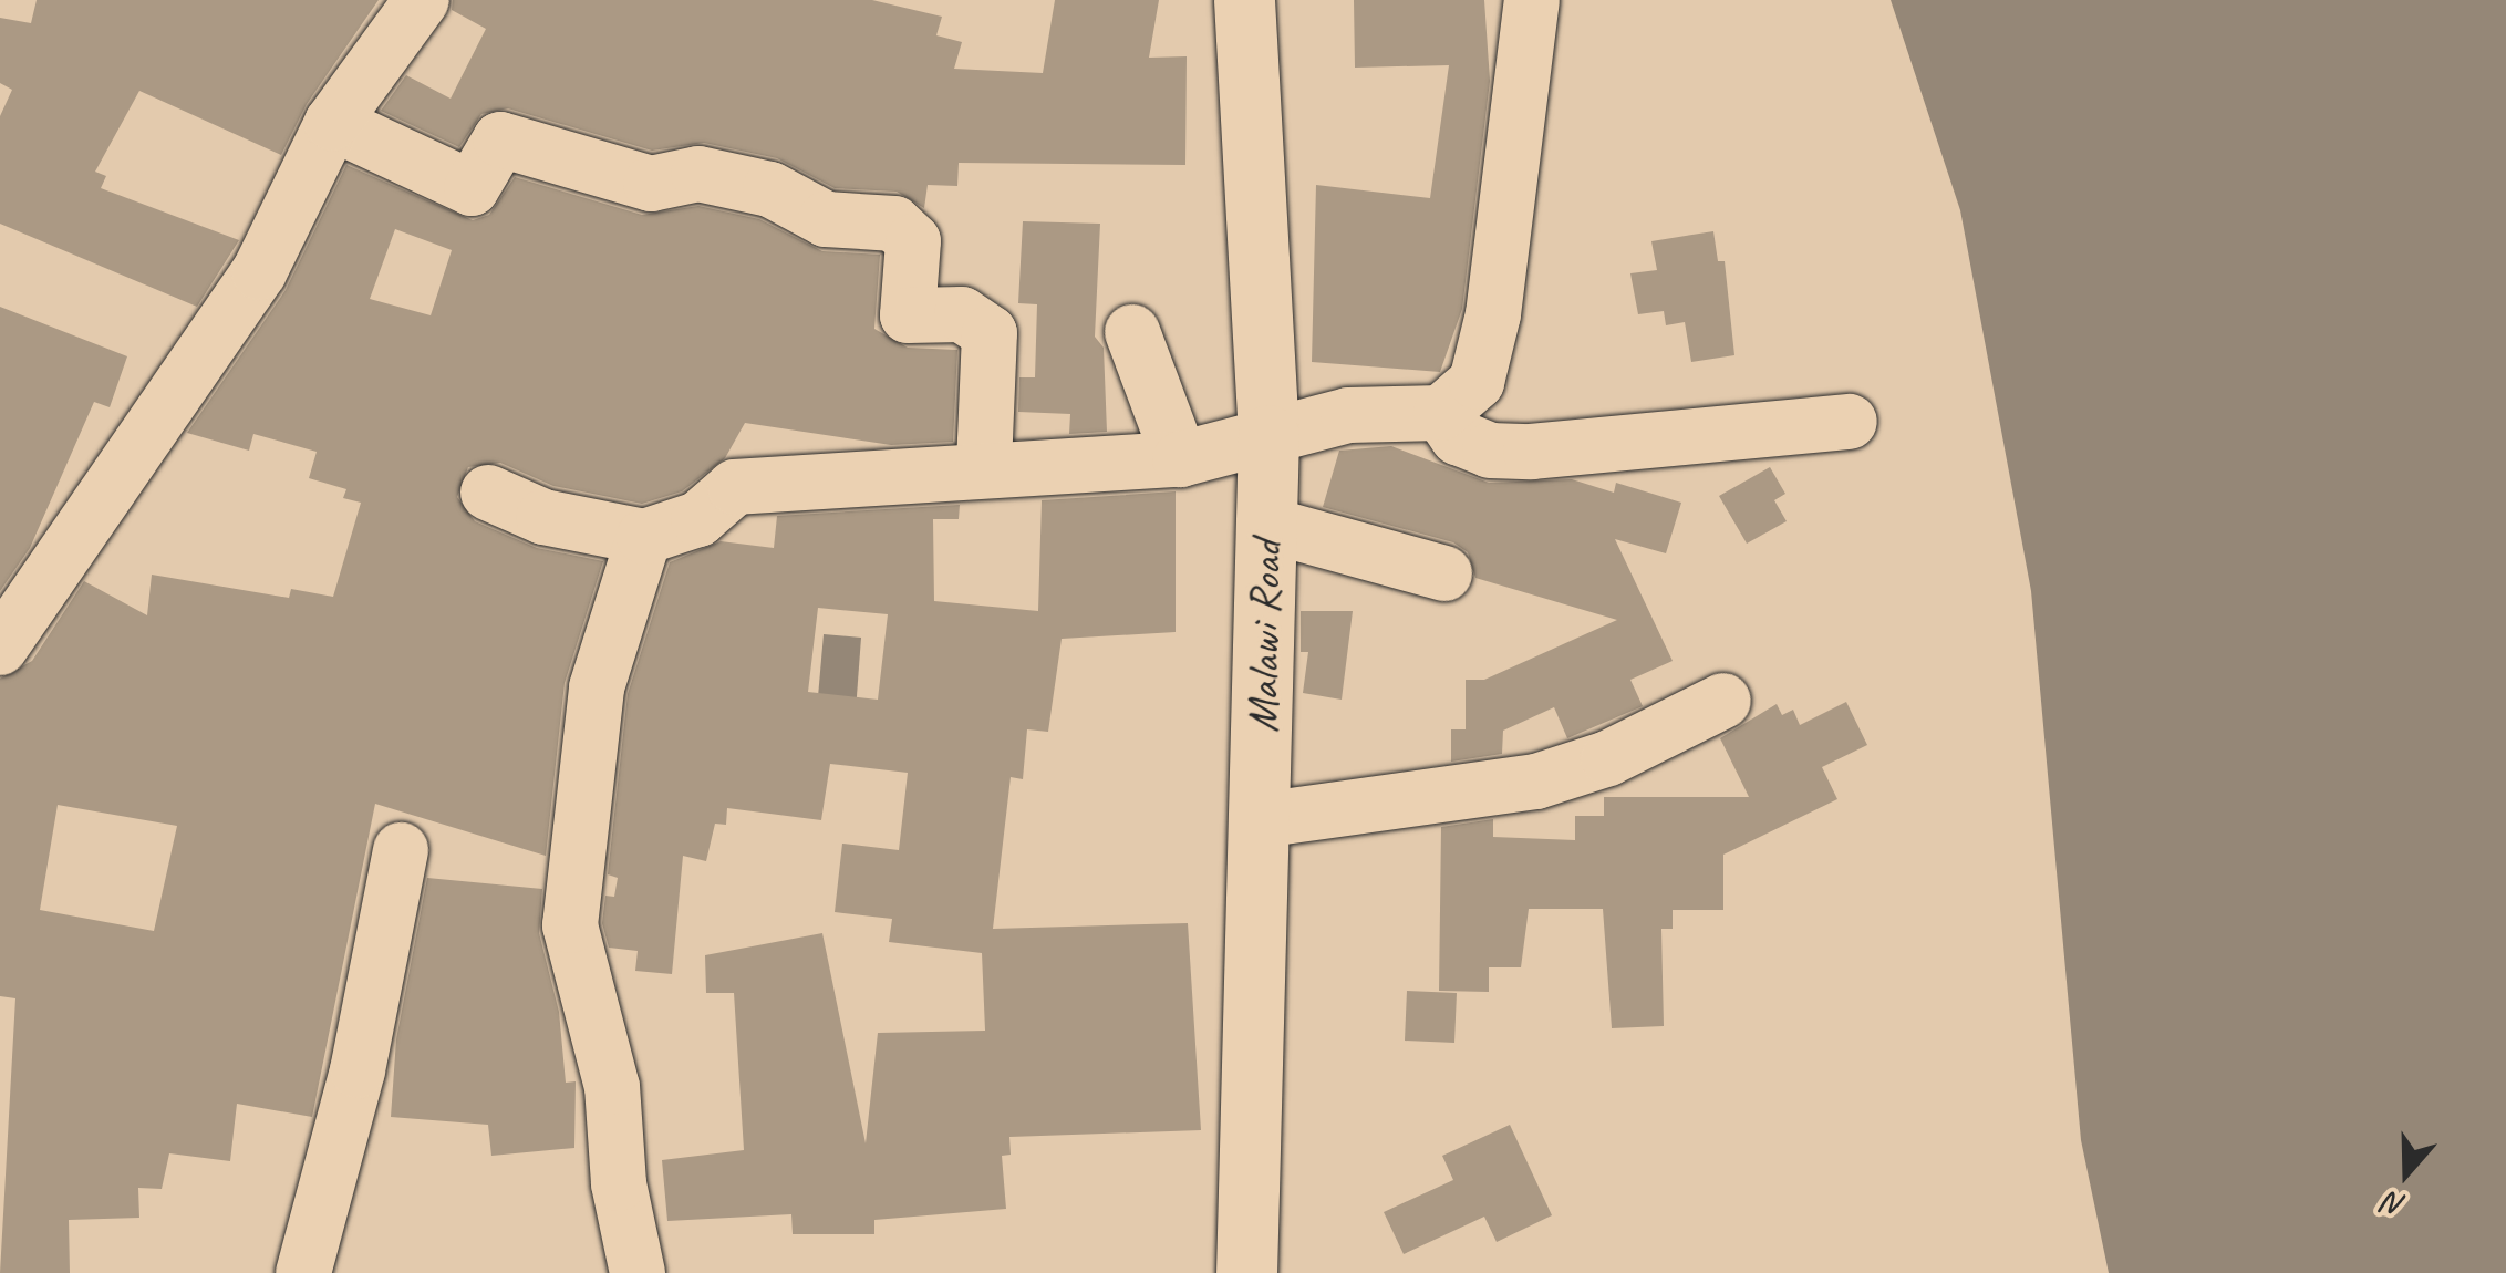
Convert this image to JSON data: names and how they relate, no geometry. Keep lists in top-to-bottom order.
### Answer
{
  "streets": {
    "main road": ["Malawi Road"]
  },
  "north": "bottom"
}
